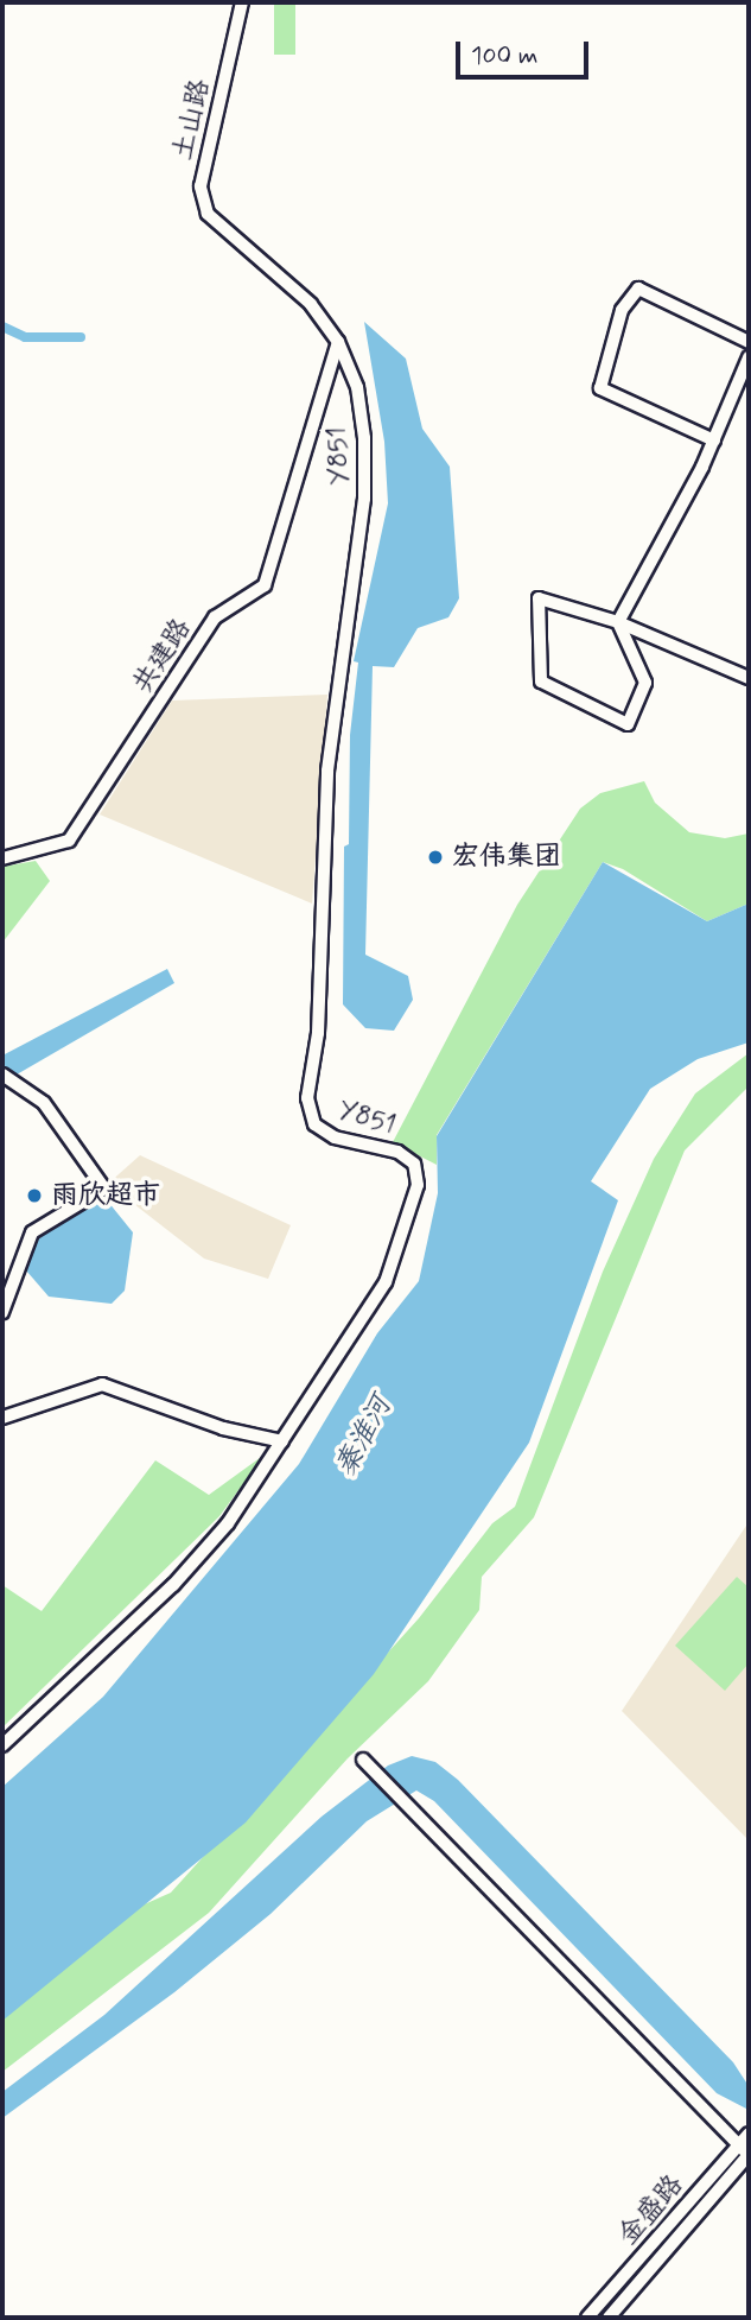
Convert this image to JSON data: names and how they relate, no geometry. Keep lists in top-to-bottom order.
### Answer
{
  "streets": {
    "street": [
      "土山路",
      "Y851",
      "共建路",
      "金盛路"
    ]
  },
  "crossings": [
    ["土山路", "Y851"],
    ["土山路", "共建路"],
    ["Y851", "共建路"]
  ],
  "water": ["秦淮河"],
  "places": ["宏伟集团", "雨欣超市"],
  "scale_bar": "100 m"
}
